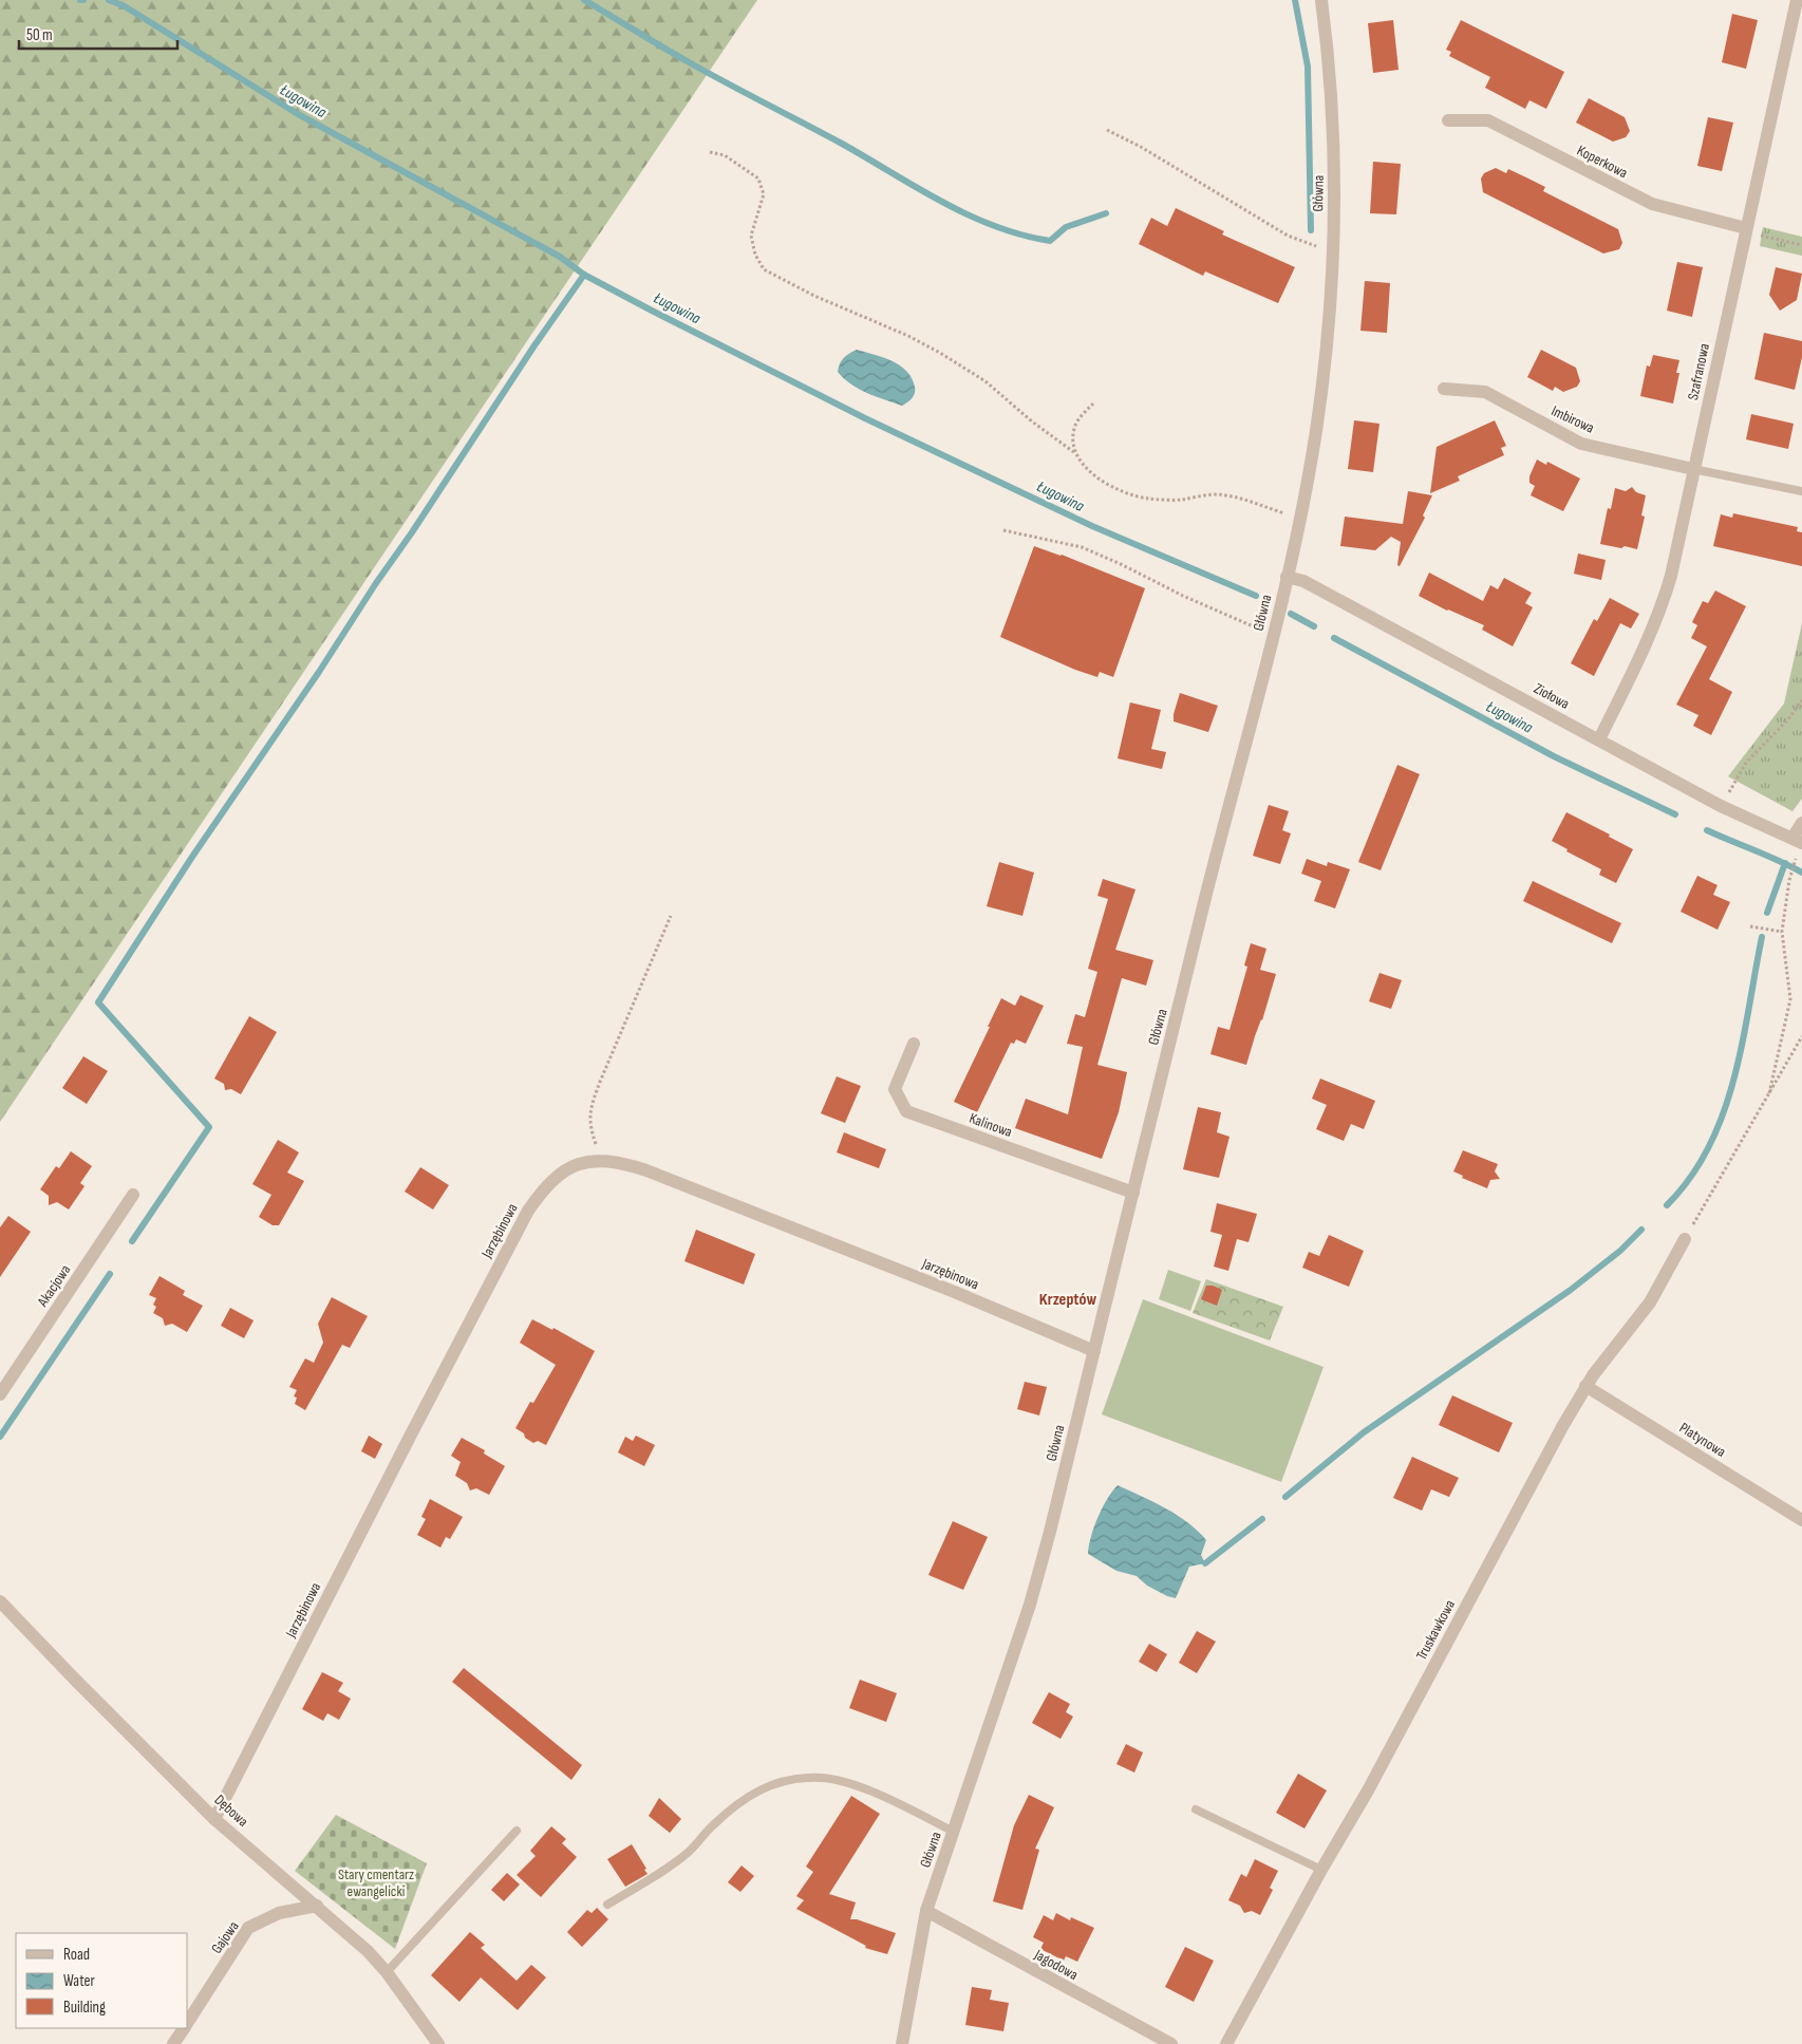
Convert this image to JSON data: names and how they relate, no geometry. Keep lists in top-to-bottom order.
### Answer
{
  "streets": {
    "street": [
      "Koperkowa",
      "Główna",
      "Szafranowa",
      "Imbirowa",
      "Ziołowa",
      "Kalinowa",
      "Jarzębinowa",
      "Akacjowa",
      "Platynowa",
      "Truskawkowa",
      "Dębowa",
      "Gajowa",
      "Jagodowa"
    ]
  },
  "crossings": [
    ["Koperkowa", "Szafranowa"],
    ["Główna", "Ziołowa"],
    ["Główna", "Kalinowa"],
    ["Główna", "Jarzębinowa"],
    ["Główna", "Jagodowa"],
    ["Szafranowa", "Imbirowa"],
    ["Szafranowa", "Ziołowa"],
    ["Jarzębinowa", "Dębowa"],
    ["Platynowa", "Truskawkowa"],
    ["Dębowa", "Gajowa"]
  ],
  "districts": ["Krzeptów"],
  "water": ["Ługowina"],
  "parks": ["Stary cmentarz ewangelicki"],
  "legend": ["Road", "Water", "Building"],
  "scale_bar": "50 m"
}
